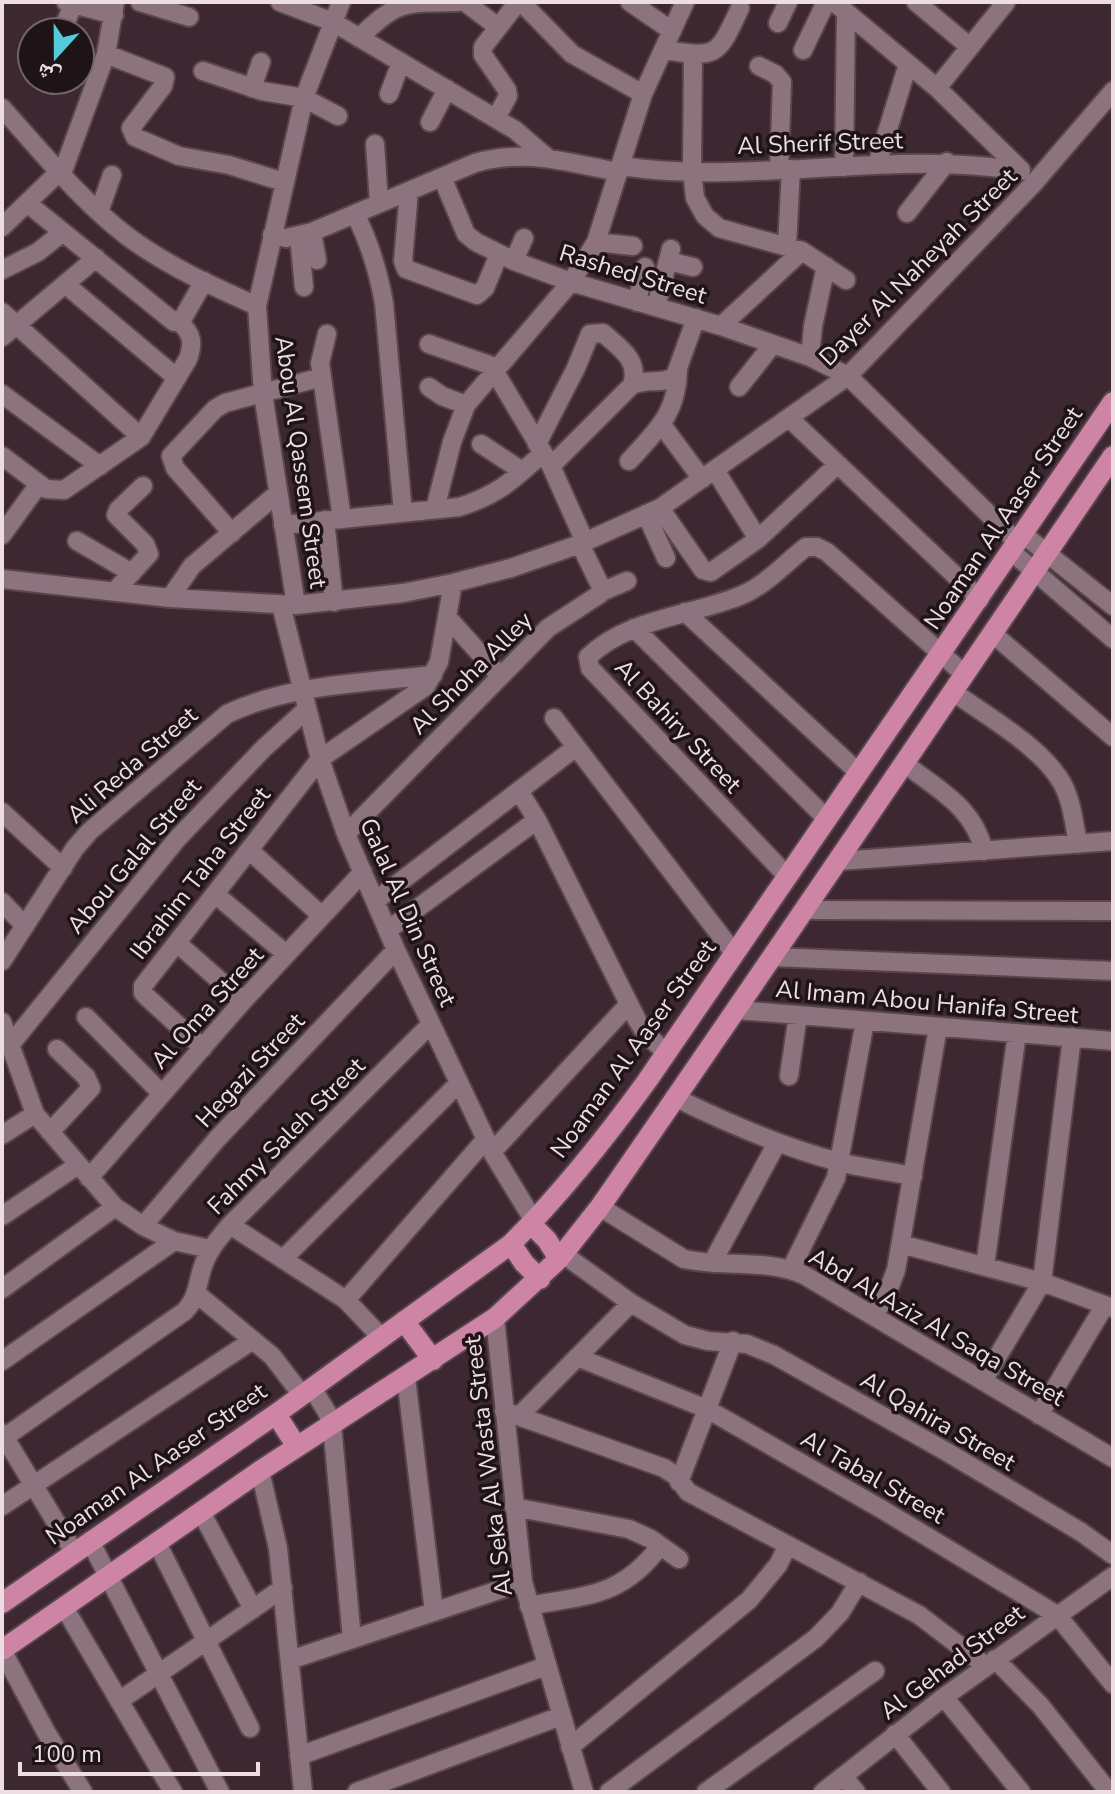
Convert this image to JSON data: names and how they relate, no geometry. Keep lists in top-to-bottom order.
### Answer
{
  "streets": {
    "main road": ["Noaman Al Aaser Street"],
    "street": [
      "Al Sherif Street",
      "Dayer Al Naheyah Street",
      "Rashed Street",
      "Abou Al Qassem Street",
      "Al Shoha Alley",
      "Al Bahiry Street",
      "Ali Reda Street",
      "Abou Galal Street",
      "Ibrahim Taha Street",
      "Galal Al Din Street",
      "Al Imam Abou Hanifa Street",
      "Al Oma Street",
      "Hegazi Street",
      "Fahmy Saleh Street",
      "Abd Al Aziz Al Saqa Street",
      "Al Qahira Street",
      "Al Seka Al Wasta Street",
      "Al Tabal Street",
      "Al Gehad Street"
    ]
  },
  "crossings": [
    ["Al Sherif Street", "Dayer Al Naheyah Street"],
    ["Al Sherif Street", "Rashed Street"],
    ["Dayer Al Naheyah Street", "Rashed Street"],
    ["Dayer Al Naheyah Street", "Abou Al Qassem Street"],
    ["Dayer Al Naheyah Street", "Galal Al Din Street"],
    ["Rashed Street", "Noaman Al Aaser Street"],
    ["Abou Al Qassem Street", "Galal Al Din Street"],
    ["Noaman Al Aaser Street", "Al Bahiry Street"],
    ["Noaman Al Aaser Street", "Galal Al Din Street"],
    ["Al Shoha Alley", "Galal Al Din Street"],
    ["Ali Reda Street", "Ibrahim Taha Street"],
    ["Ali Reda Street", "Galal Al Din Street"],
    ["Abou Galal Street", "Galal Al Din Street"],
    ["Ibrahim Taha Street", "Galal Al Din Street"],
    ["Ibrahim Taha Street", "Al Oma Street"],
    ["Galal Al Din Street", "Al Oma Street"],
    ["Galal Al Din Street", "Hegazi Street"],
    ["Galal Al Din Street", "Fahmy Saleh Street"],
    ["Al Tabal Street", "Al Gehad Street"]
  ],
  "scale_bar": "100 m",
  "north": "bottom"
}
